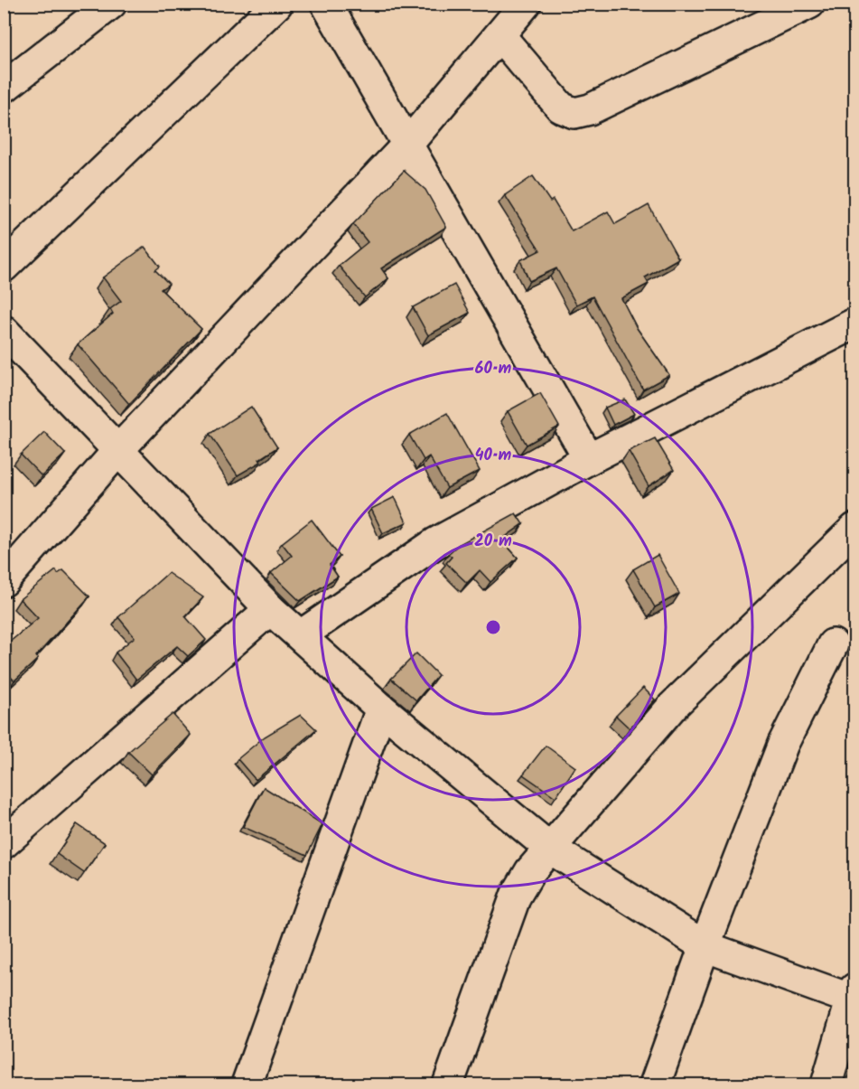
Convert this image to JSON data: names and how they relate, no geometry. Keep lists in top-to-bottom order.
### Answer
{
  "rings": ["60 m", "40 m", "20 m"]
}
